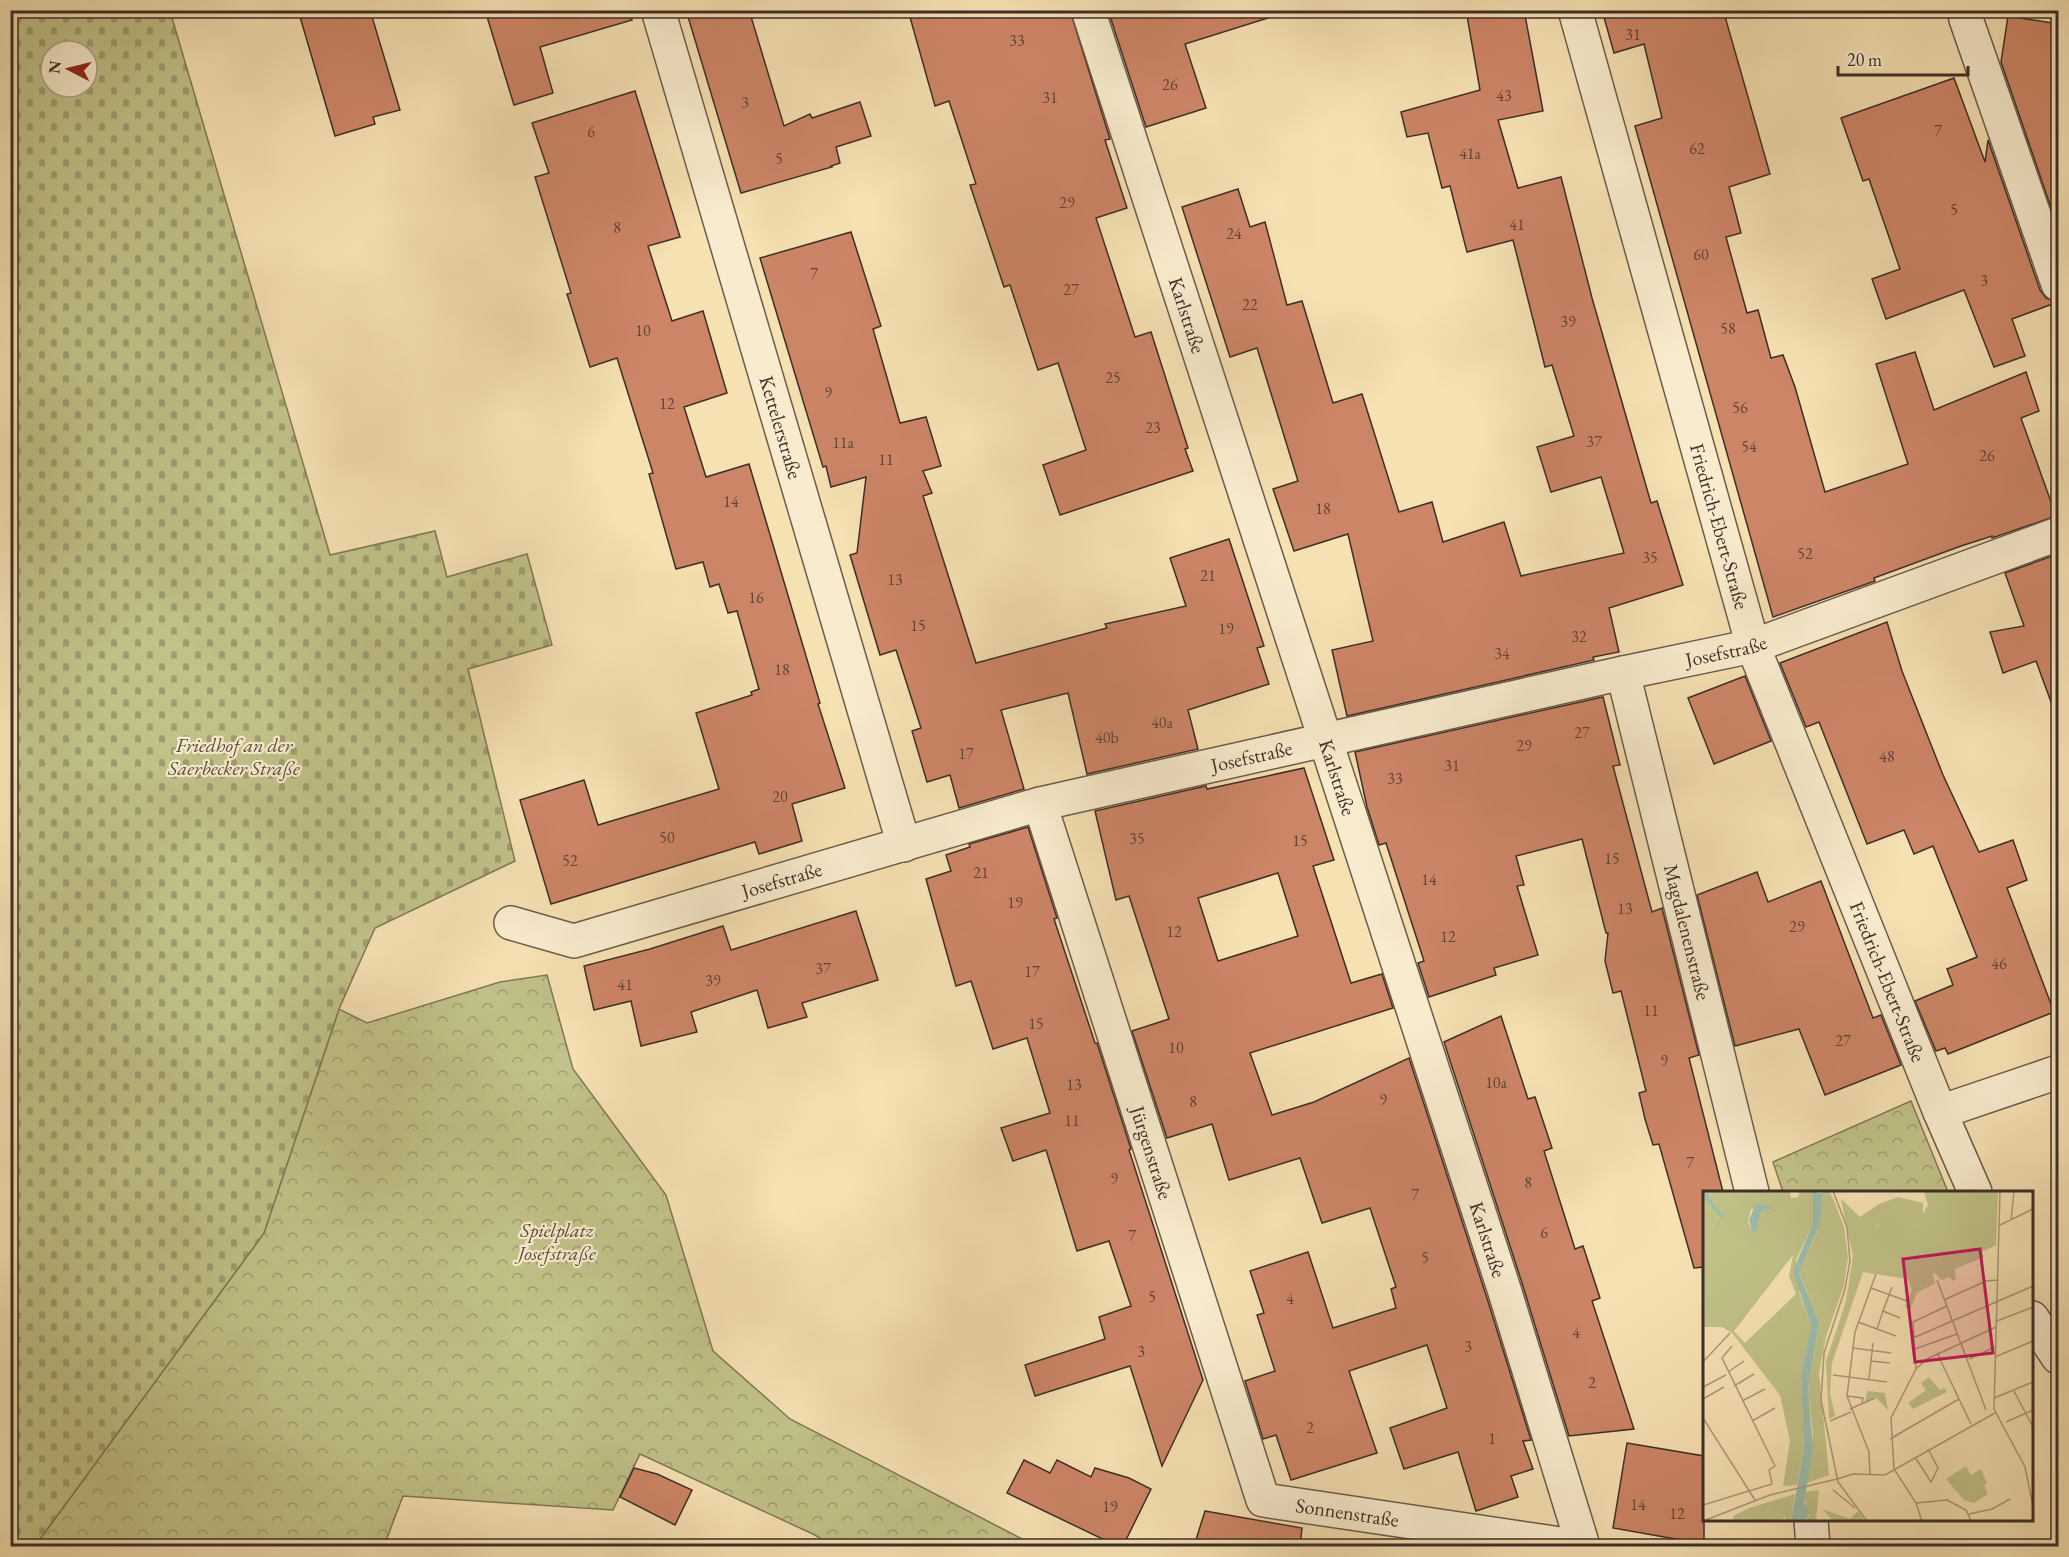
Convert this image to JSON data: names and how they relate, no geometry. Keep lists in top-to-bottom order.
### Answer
{
  "streets": {
    "street": [
      "Karlstraße",
      "Kettelerstraße",
      "Friedrich-Ebert-Straße",
      "Josefstraße",
      "Magdalenenstraße",
      "Jürgenstraße",
      "Sonnenstraße"
    ]
  },
  "crossings": [
    ["Karlstraße", "Josefstraße"],
    ["Kettelerstraße", "Josefstraße"],
    ["Friedrich-Ebert-Straße", "Josefstraße"],
    ["Josefstraße", "Magdalenenstraße"],
    ["Josefstraße", "Jürgenstraße"],
    ["Jürgenstraße", "Sonnenstraße"]
  ],
  "parks": ["Friedhof an der Saerbecker Straße", "Spielplatz Josefstraße"],
  "house_numbers": [
    "31",
    "33",
    "26",
    "43",
    "31",
    "3",
    "7",
    "6",
    "62",
    "41a",
    "5",
    "29",
    "5",
    "41",
    "8",
    "24",
    "60",
    "7",
    "3",
    "27",
    "22",
    "39",
    "58",
    "10",
    "25",
    "9",
    "12",
    "56",
    "23",
    "37",
    "11a",
    "54",
    "26",
    "11",
    "14",
    "18",
    "52",
    "35",
    "21",
    "13",
    "16",
    "15",
    "19",
    "32",
    "34",
    "18",
    "40a",
    "27",
    "40b",
    "29",
    "17",
    "48",
    "31",
    "33",
    "20",
    "50",
    "35",
    "15",
    "15",
    "52",
    "21",
    "14",
    "19",
    "13",
    "29",
    "12",
    "12",
    "46",
    "37",
    "17",
    "39",
    "41",
    "11",
    "15",
    "27",
    "10",
    "9",
    "10a",
    "13",
    "9",
    "8",
    "11",
    "7",
    "9",
    "8",
    "7",
    "6",
    "7",
    "5",
    "5",
    "4",
    "4",
    "3",
    "3",
    "2",
    "2",
    "1",
    "14",
    "19",
    "12"
  ],
  "scale_bar": "20 m",
  "north": "left"
}
